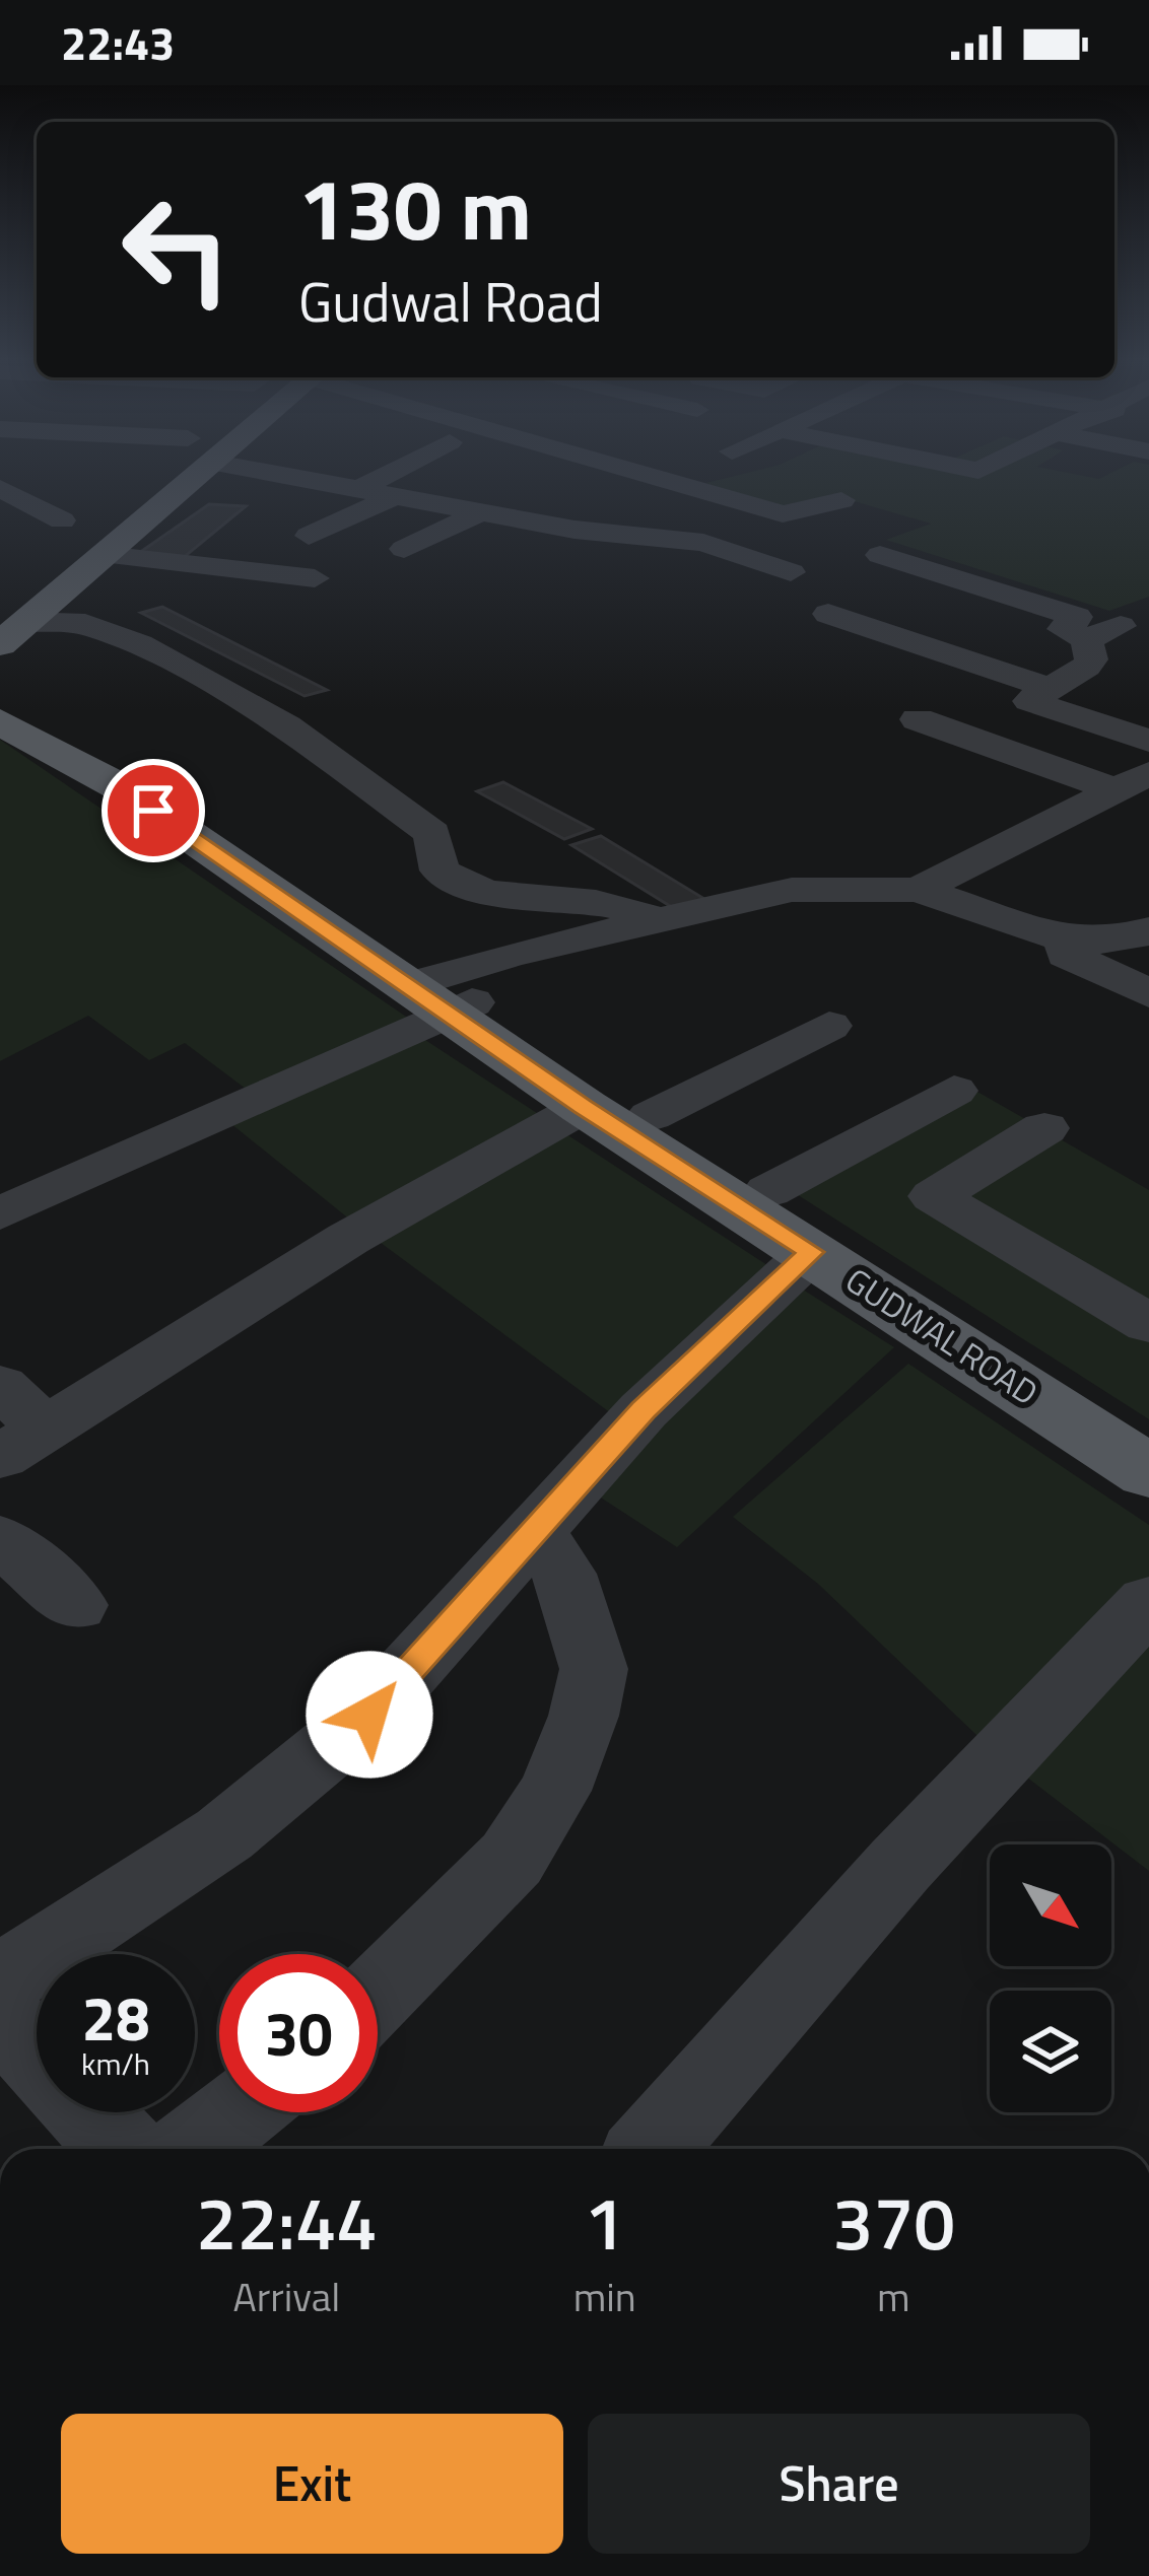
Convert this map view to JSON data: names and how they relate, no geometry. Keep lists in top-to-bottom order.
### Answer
{
  "streets": {
    "main road": ["GUDWAL ROAD"]
  },
  "north": "bottom right",
  "page": {
    "status": "22:43",
    "turn": ["130 m", "Gudwal Road"],
    "speed": "28 km/h",
    "limit": "30",
    "eta": [
      "22:44",
      "Arrival",
      "1",
      "min",
      "370",
      "m"
    ],
    "buttons": ["Exit", "Share"]
  }
}
